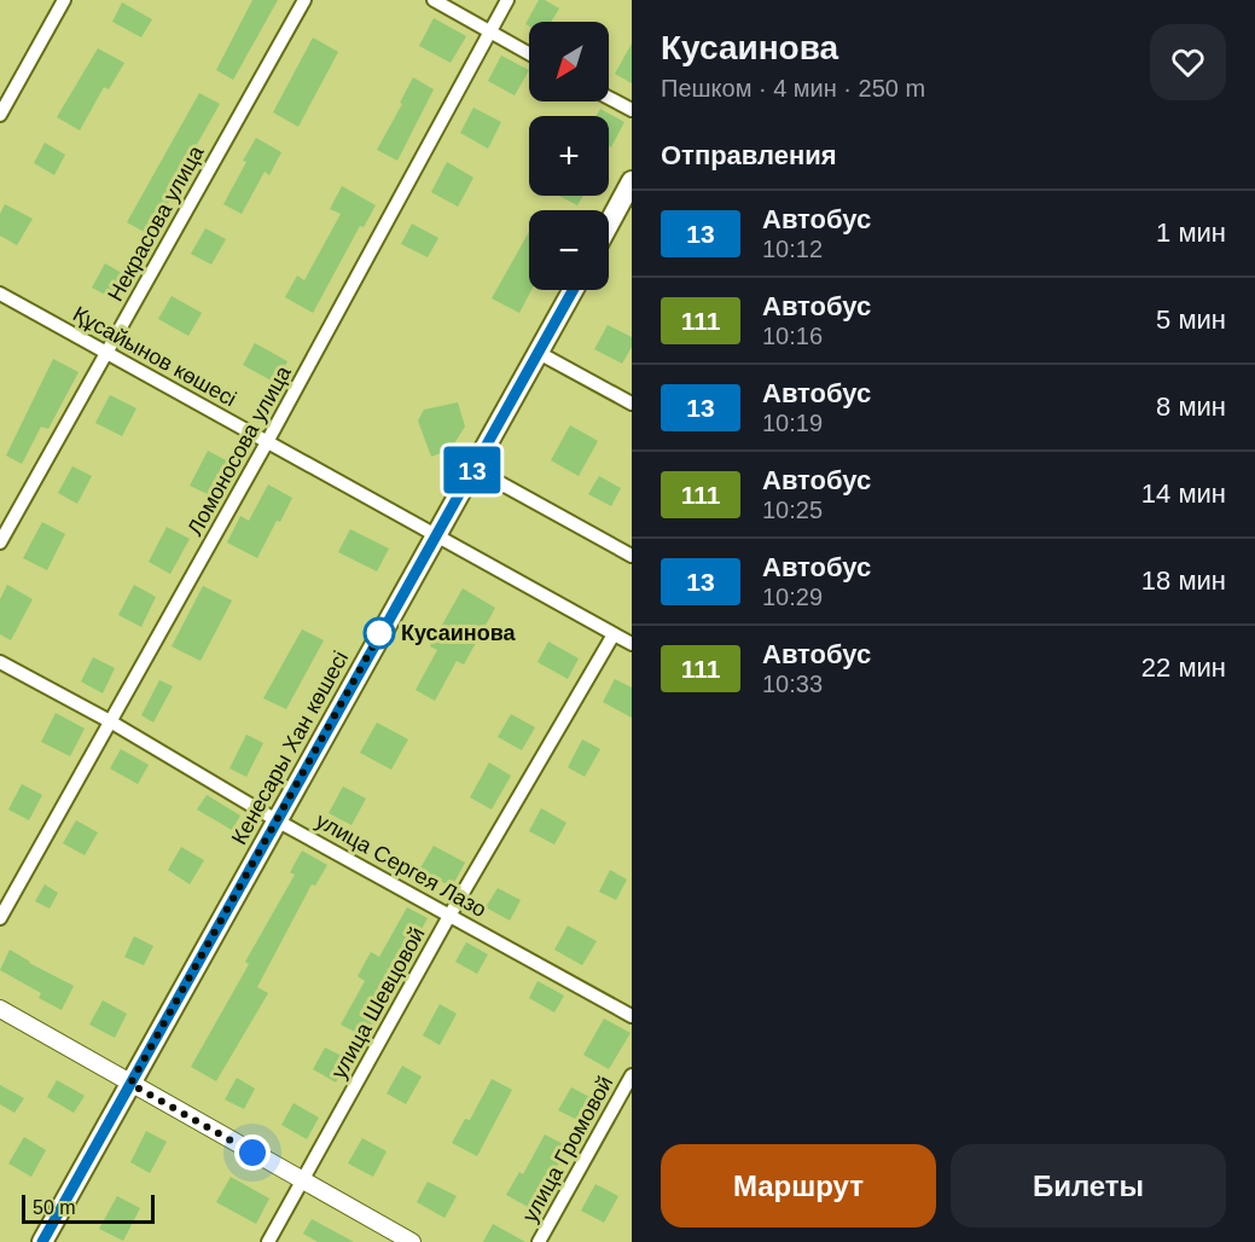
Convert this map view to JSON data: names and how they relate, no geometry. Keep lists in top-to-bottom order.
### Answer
{
  "streets": {
    "main road": ["Кенесары Хан көшесі"],
    "street": [
      "Некрасова улица",
      "Құсайынов көшесі",
      "Ломоносова улица",
      "улица Сергея Лазо",
      "улица Шевцовой",
      "улица Громовой"
    ]
  },
  "crossings": [
    ["Некрасова улица", "Құсайынов көшесі"],
    ["Құсайынов көшесі", "Ломоносова улица"],
    ["Құсайынов көшесі", "Кенесары Хан көшесі"],
    ["Құсайынов көшесі", "улица Шевцовой"],
    ["Ломоносова улица", "улица Сергея Лазо"],
    ["Кенесары Хан көшесі", "улица Сергея Лазо"],
    ["улица Сергея Лазо", "улица Шевцовой"]
  ],
  "places": ["Кусаинова"],
  "lines": ["bus line 13"],
  "scale_bar": "50 m",
  "north": "bottom left",
  "page": {
    "on_map": "13",
    "heading": [
      ["Кусаинова", "Пешком · 4 мин · 250 m"],
      "Отправления"
    ],
    "map_buttons": ["+", "−"],
    "list": [
      {
        "mark": "13",
        "name": "Автобус",
        "note": "10:12",
        "value": "1 мин"
      },
      {
        "mark": "111",
        "name": "Автобус",
        "note": "10:16",
        "value": "5 мин"
      },
      {
        "mark": "13",
        "name": "Автобус",
        "note": "10:19",
        "value": "8 мин"
      },
      {
        "mark": "111",
        "name": "Автобус",
        "note": "10:25",
        "value": "14 мин"
      },
      {
        "mark": "13",
        "name": "Автобус",
        "note": "10:29",
        "value": "18 мин"
      },
      {
        "mark": "111",
        "name": "Автобус",
        "note": "10:33",
        "value": "22 мин"
      }
    ],
    "buttons": ["Маршрут", "Билеты"],
    "scale": "50 m"
  }
}
